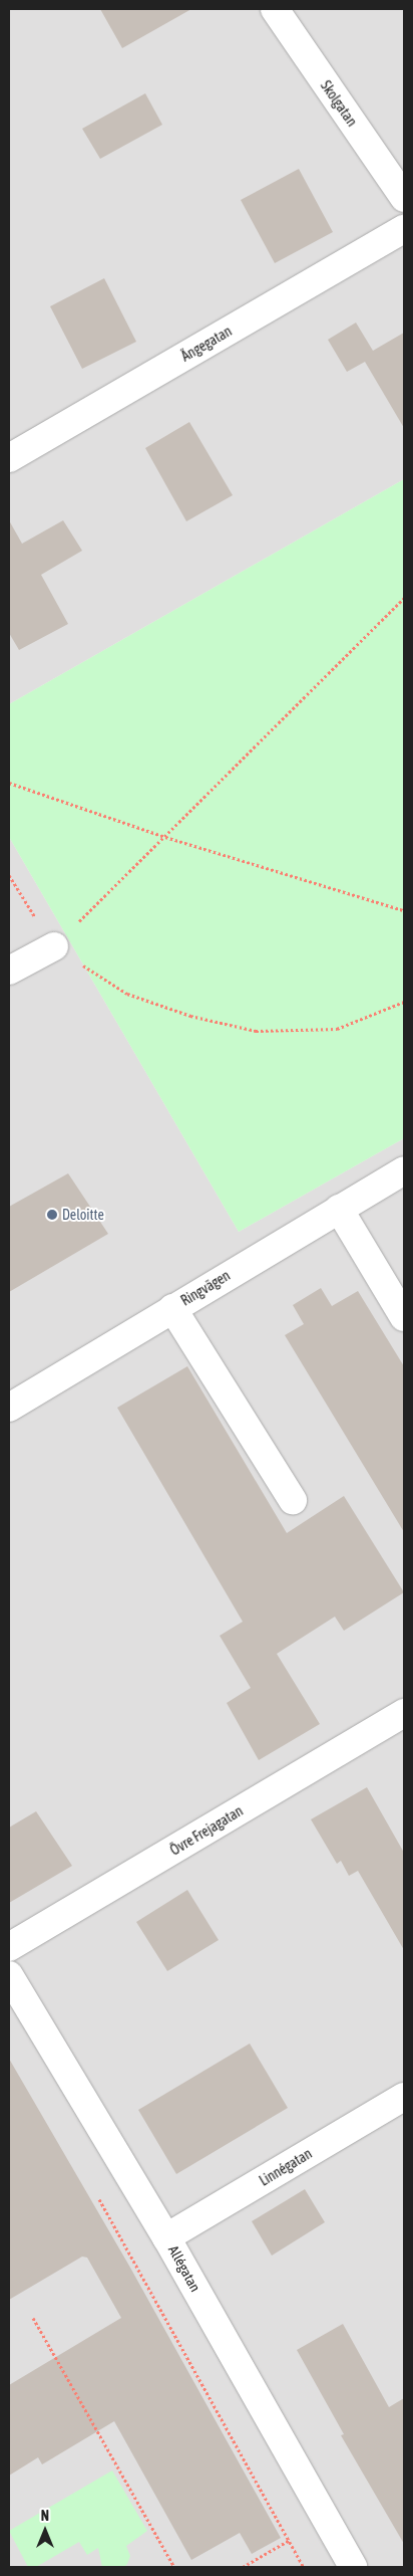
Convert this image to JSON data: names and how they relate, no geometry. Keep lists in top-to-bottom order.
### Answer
{
  "streets": {
    "street": [
      "Skolgatan",
      "Ängegatan",
      "Ringvägen",
      "Övre Frejagatan",
      "Linnégatan",
      "Allégatan"
    ]
  },
  "crossings": [
    ["Linnégatan", "Allégatan"]
  ],
  "places": ["Deloitte"],
  "north": "top"
}
